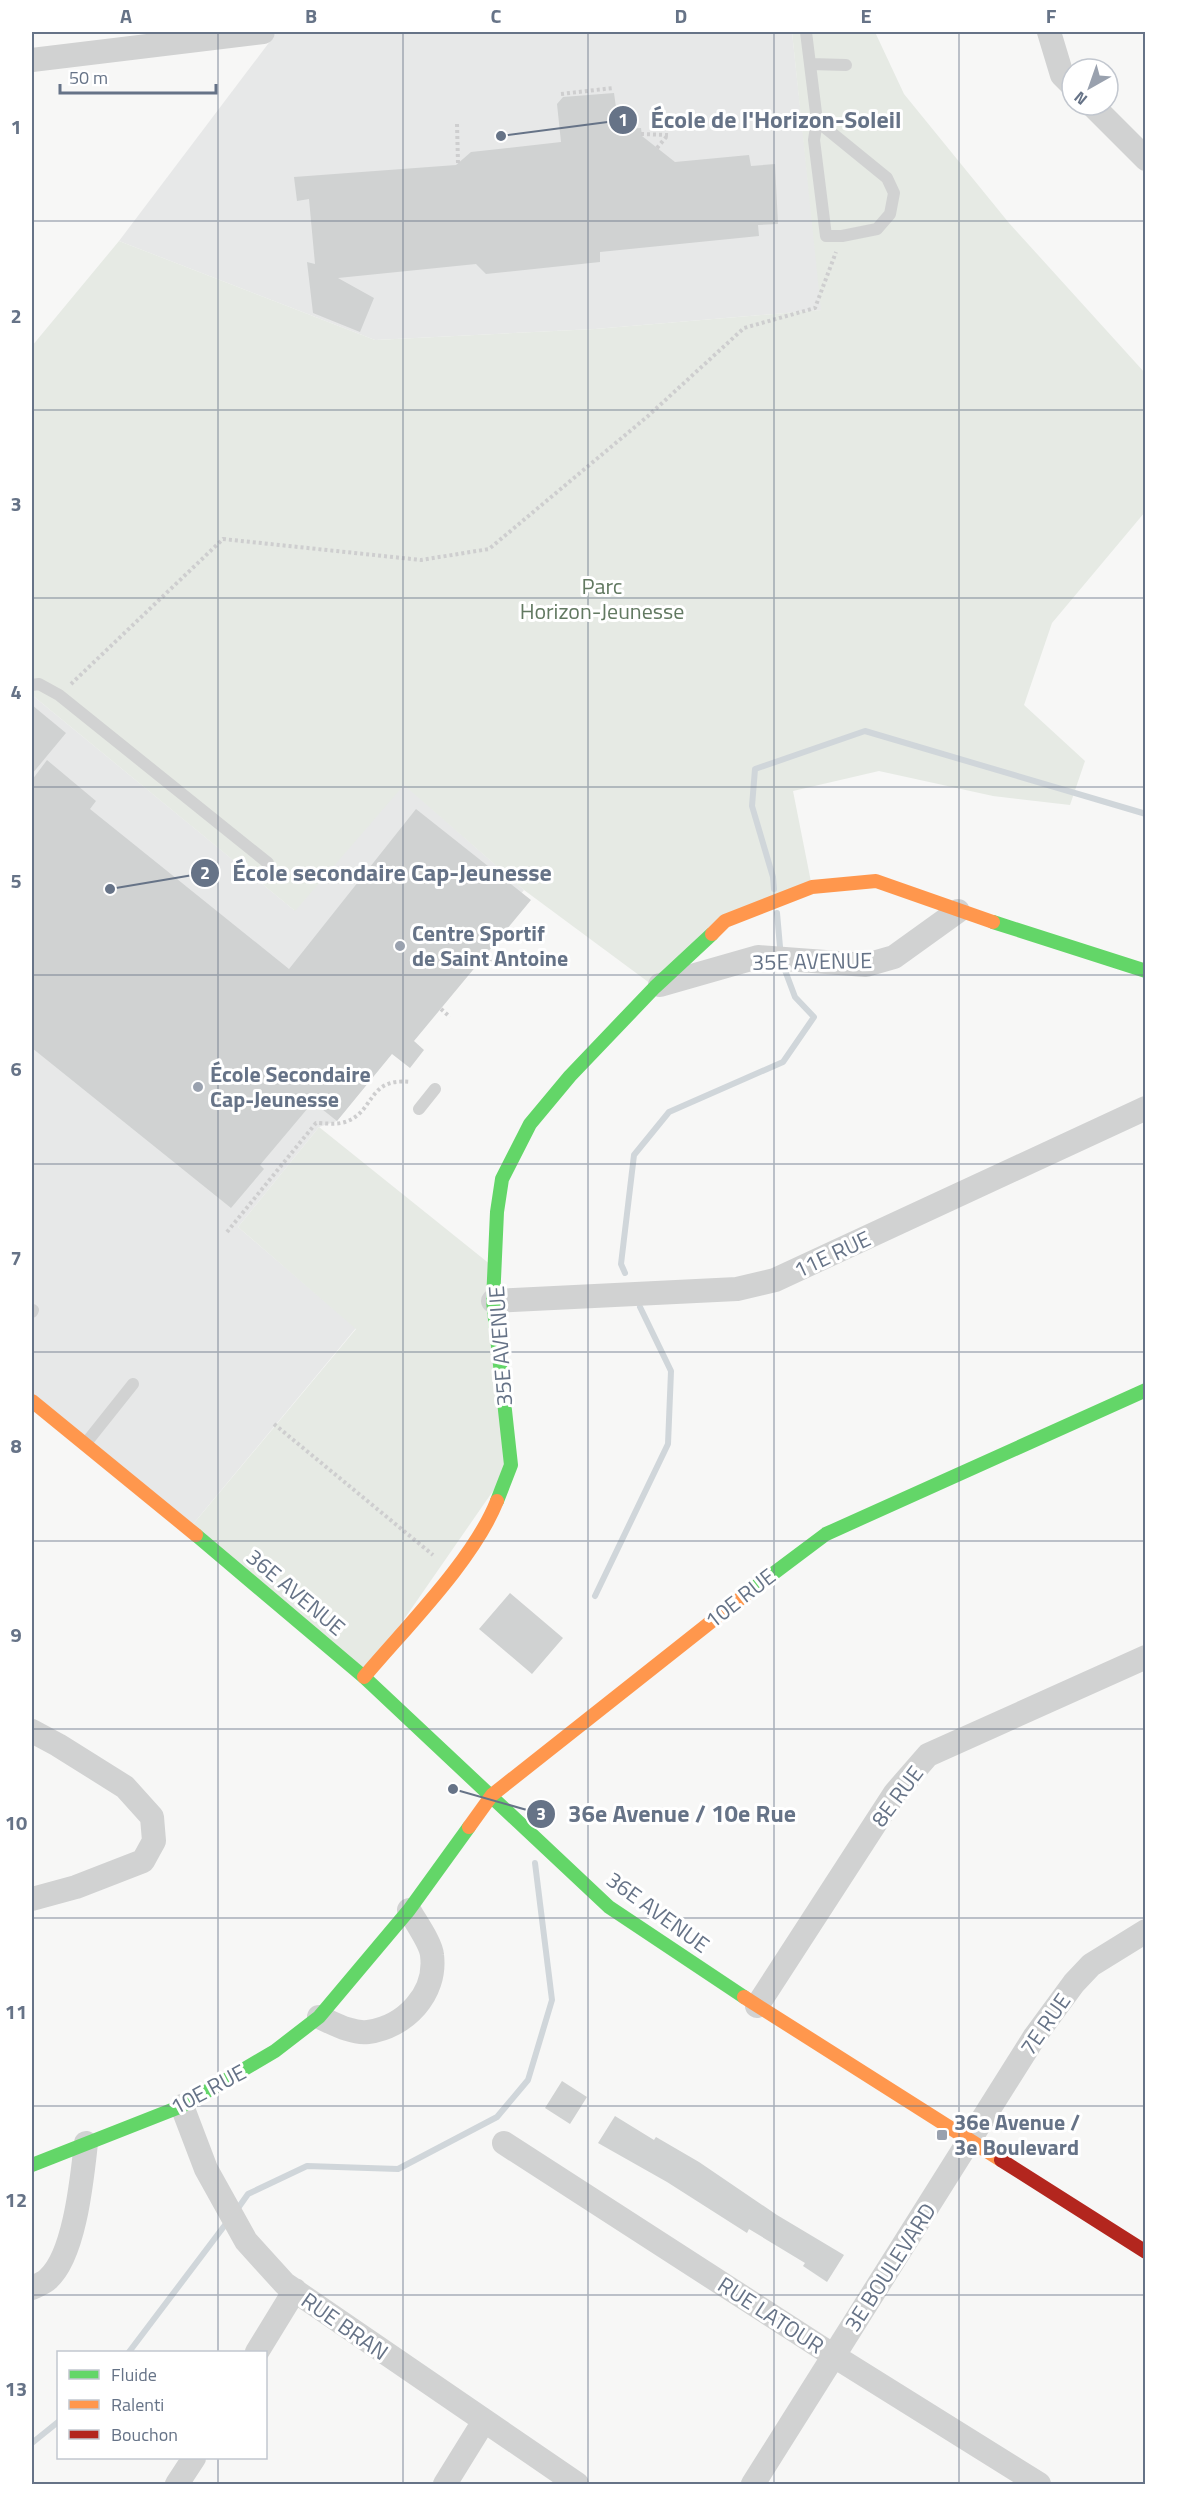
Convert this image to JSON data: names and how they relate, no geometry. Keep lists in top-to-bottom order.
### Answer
{
  "streets": {
    "street": [
      "35E AVENUE",
      "11E RUE",
      "36E AVENUE",
      "10E RUE",
      "8E RUE",
      "7E RUE",
      "3E BOULEVARD",
      "RUE LATOUR",
      "RUE BRAN"
    ]
  },
  "crossings": [
    ["35E AVENUE", "11E RUE"],
    ["35E AVENUE", "36E AVENUE"],
    ["36E AVENUE", "10E RUE"],
    ["36E AVENUE", "8E RUE"],
    ["36E AVENUE", "7E RUE"],
    ["36E AVENUE", "3E BOULEVARD"],
    ["10E RUE", "RUE BRAN"],
    ["7E RUE", "3E BOULEVARD"],
    ["3E BOULEVARD", "RUE LATOUR"]
  ],
  "parks": ["Parc Horizon-Jeunesse"],
  "places": {
    "other": [
      "École de l'Horizon-Soleil",
      "École secondaire Cap-Jeunesse",
      "Centre Sportif de Saint Antoine",
      "École Secondaire Cap-Jeunesse",
      "36e Avenue / 10e Rue"
    ],
    "transit": ["36e Avenue / 3e Boulevard"]
  },
  "legend": ["Fluide", "Ralenti", "Bouchon"],
  "scale_bar": "50 m",
  "north": "bottom left",
  "grid": {
    "columns": [
      "A",
      "B",
      "C",
      "D",
      "E",
      "F"
    ],
    "rows": [
      "1",
      "2",
      "3",
      "4",
      "5",
      "6",
      "7",
      "8",
      "9",
      "10",
      "11",
      "12",
      "13"
    ]
  }
}
